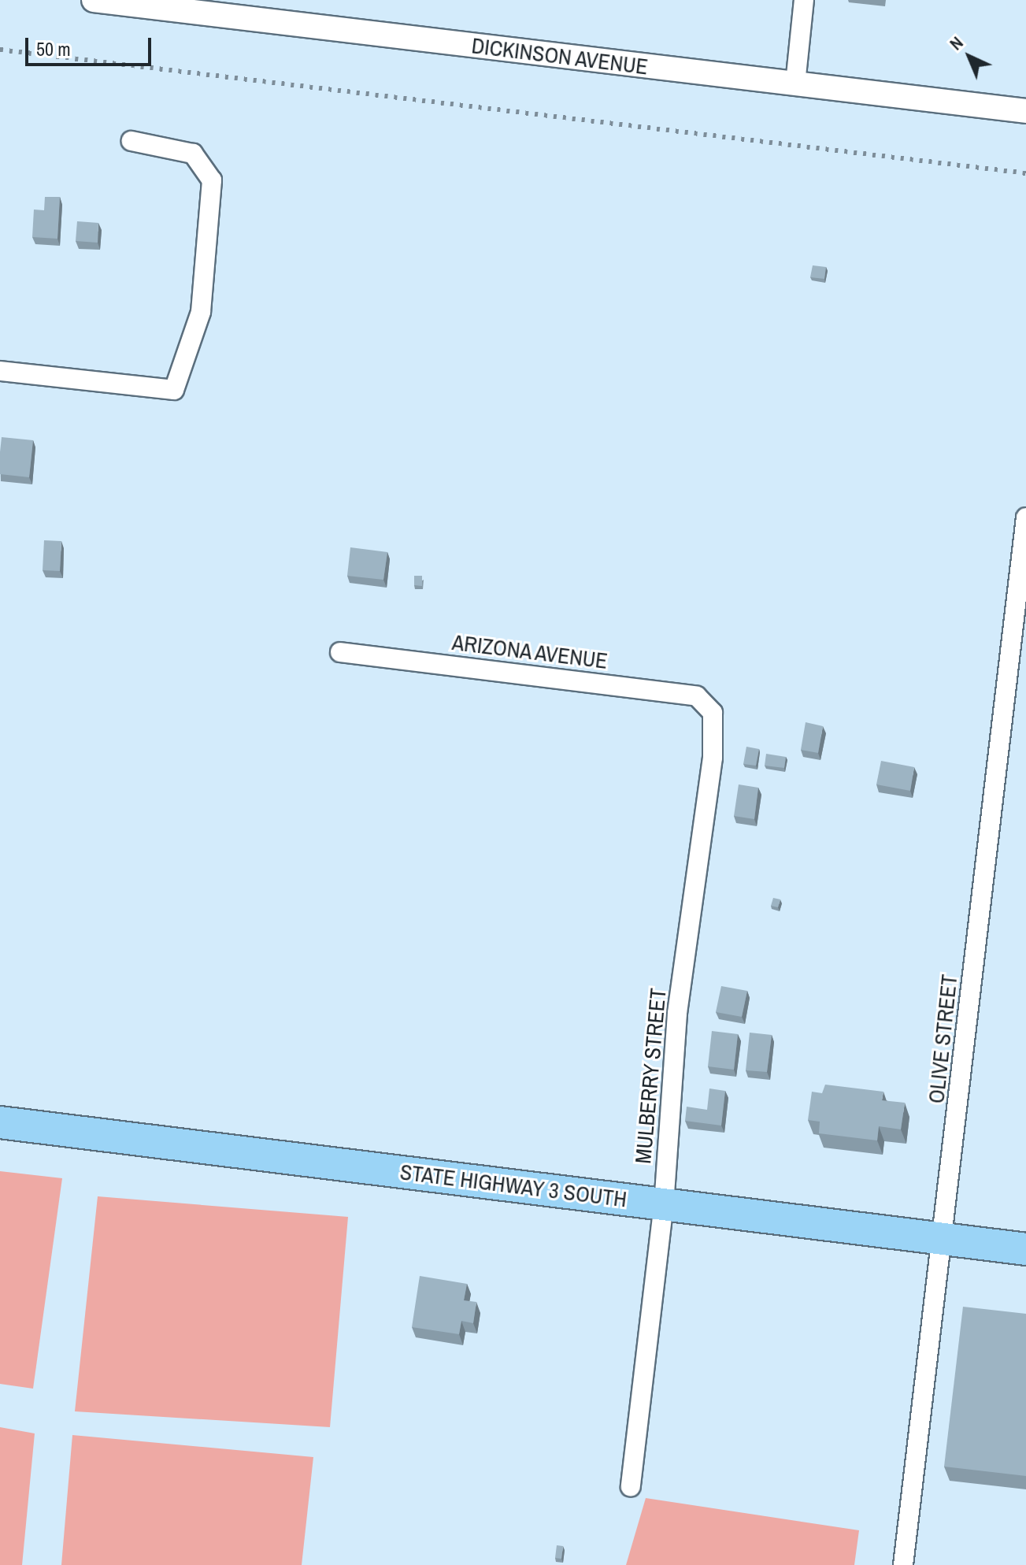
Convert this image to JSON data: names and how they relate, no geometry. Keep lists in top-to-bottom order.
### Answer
{
  "streets": {
    "main road": ["STATE HIGHWAY 3 SOUTH"],
    "street": [
      "DICKINSON AVENUE",
      "ARIZONA AVENUE",
      "OLIVE STREET",
      "MULBERRY STREET"
    ]
  },
  "crossings": [
    ["ARIZONA AVENUE", "MULBERRY STREET"],
    ["OLIVE STREET", "STATE HIGHWAY 3 SOUTH"],
    ["MULBERRY STREET", "STATE HIGHWAY 3 SOUTH"]
  ],
  "scale_bar": "50 m",
  "north": "top left"
}
